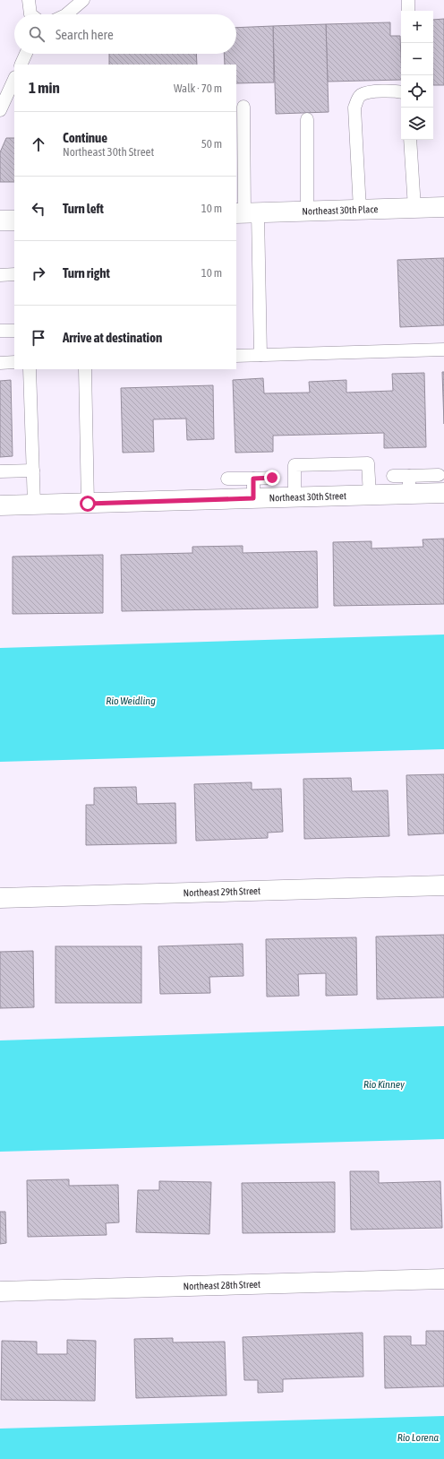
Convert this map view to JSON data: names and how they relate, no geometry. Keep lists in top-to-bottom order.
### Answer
{
  "streets": {
    "street": [
      "Northeast 30th Place",
      "Northeast 30th Street",
      "Northeast 29th Street",
      "Northeast 28th Street"
    ]
  },
  "water": ["Rio Weidling", "Rio Kinney", "Rio Lorena"],
  "page": {
    "map_buttons": ["+", "−"],
    "search": "Search here",
    "heading": ["1 min", "Walk · 70 m"],
    "list": [
      ["Continue", "Northeast 30th Street", "50 m"],
      ["Turn left", "10 m"],
      ["Turn right", "10 m"],
      "Arrive at destination"
    ]
  }
}
